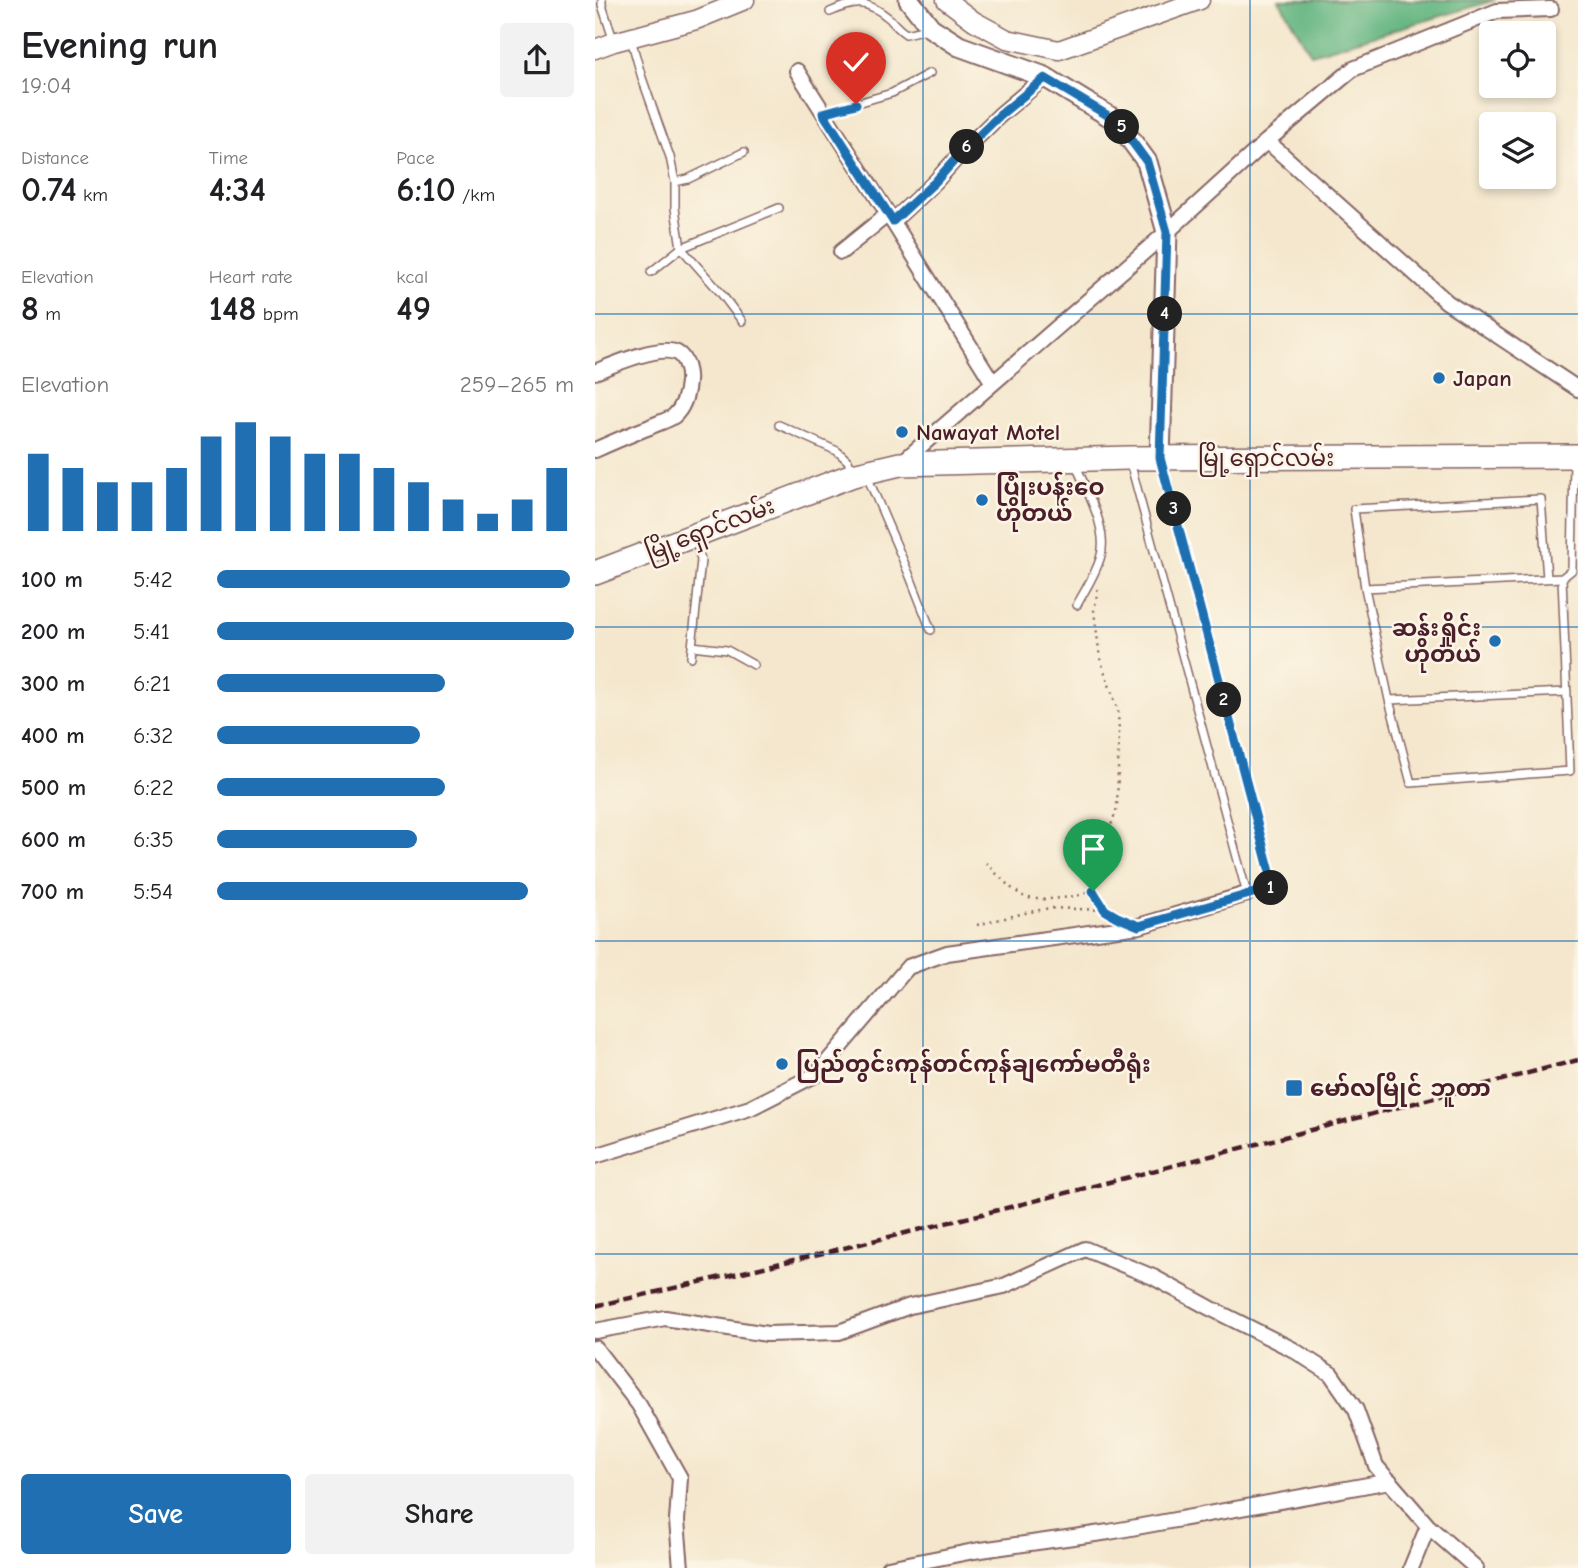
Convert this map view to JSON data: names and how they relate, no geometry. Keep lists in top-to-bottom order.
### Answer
{
  "streets": {
    "highway": ["မြို့ရှောင်လမ်း"]
  },
  "places": {
    "other": [
      "Japan",
      "Nawayat Motel",
      "ပြုံးပန်းဝေ ဟိုတယ်",
      "ဆန်းရှိုင်း ဟိုတယ်",
      "ပြည်တွင်းကုန်တင်ကုန်ချကော်မတီရုံး"
    ],
    "transit": ["မော်လမြိုင် ဘူတာ"]
  },
  "page": {
    "heading": ["Evening run", "19:04"],
    "pins": [
      "5",
      "6",
      "4",
      "3",
      "2",
      "1"
    ],
    "stats": [
      ["Distance", "0.74 km"],
      ["Time", "4:34"],
      ["Pace", "6:10 /km"],
      ["Elevation", "8 m"],
      ["Heart rate", "148 bpm"],
      ["kcal", "49"]
    ],
    "chart": ["Elevation", "259–265 m"],
    "list": [
      {
        "name": "100 m",
        "note": "5:42"
      },
      {
        "name": "200 m",
        "note": "5:41"
      },
      {
        "name": "300 m",
        "note": "6:21"
      },
      {
        "name": "400 m",
        "note": "6:32"
      },
      {
        "name": "500 m",
        "note": "6:22"
      },
      {
        "name": "600 m",
        "note": "6:35"
      },
      {
        "name": "700 m",
        "note": "5:54"
      }
    ],
    "buttons": ["Save", "Share"]
  }
}
